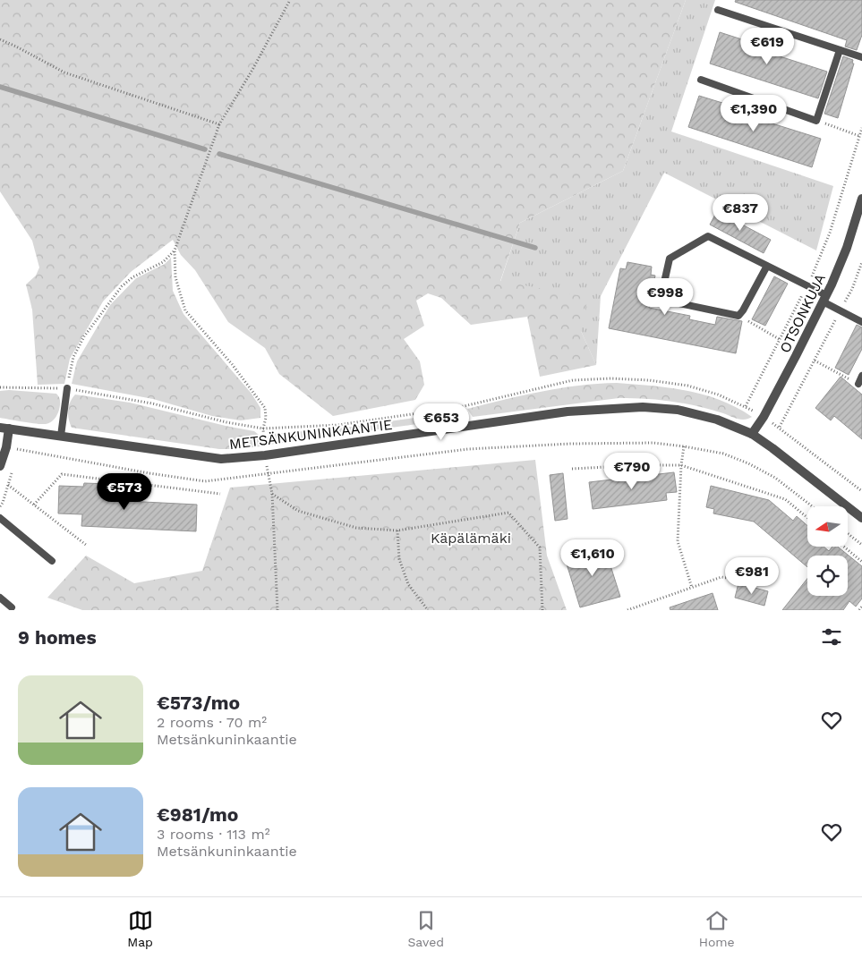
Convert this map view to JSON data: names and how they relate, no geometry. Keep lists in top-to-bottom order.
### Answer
{
  "streets": {
    "street": ["OTSONKUJA", "METSÄNKUNINKAANTIE"]
  },
  "crossings": [
    ["OTSONKUJA", "METSÄNKUNINKAANTIE"]
  ],
  "parks": ["Käpälämäki"],
  "north": "left",
  "page": {
    "price": [
      "€619",
      "€1,390",
      "€837",
      "€998",
      "€653",
      "€790",
      "€573",
      "€1,610",
      "€981"
    ],
    "heading": "9 homes",
    "list": [
      {
        "name": "€573/mo",
        "note": "2 rooms · 70 m² · Metsänkuninkaantie"
      },
      {
        "name": "€981/mo",
        "note": "3 rooms · 113 m² · Metsänkuninkaantie"
      }
    ],
    "tabs": ["Map", "Saved", "Home"]
  }
}
